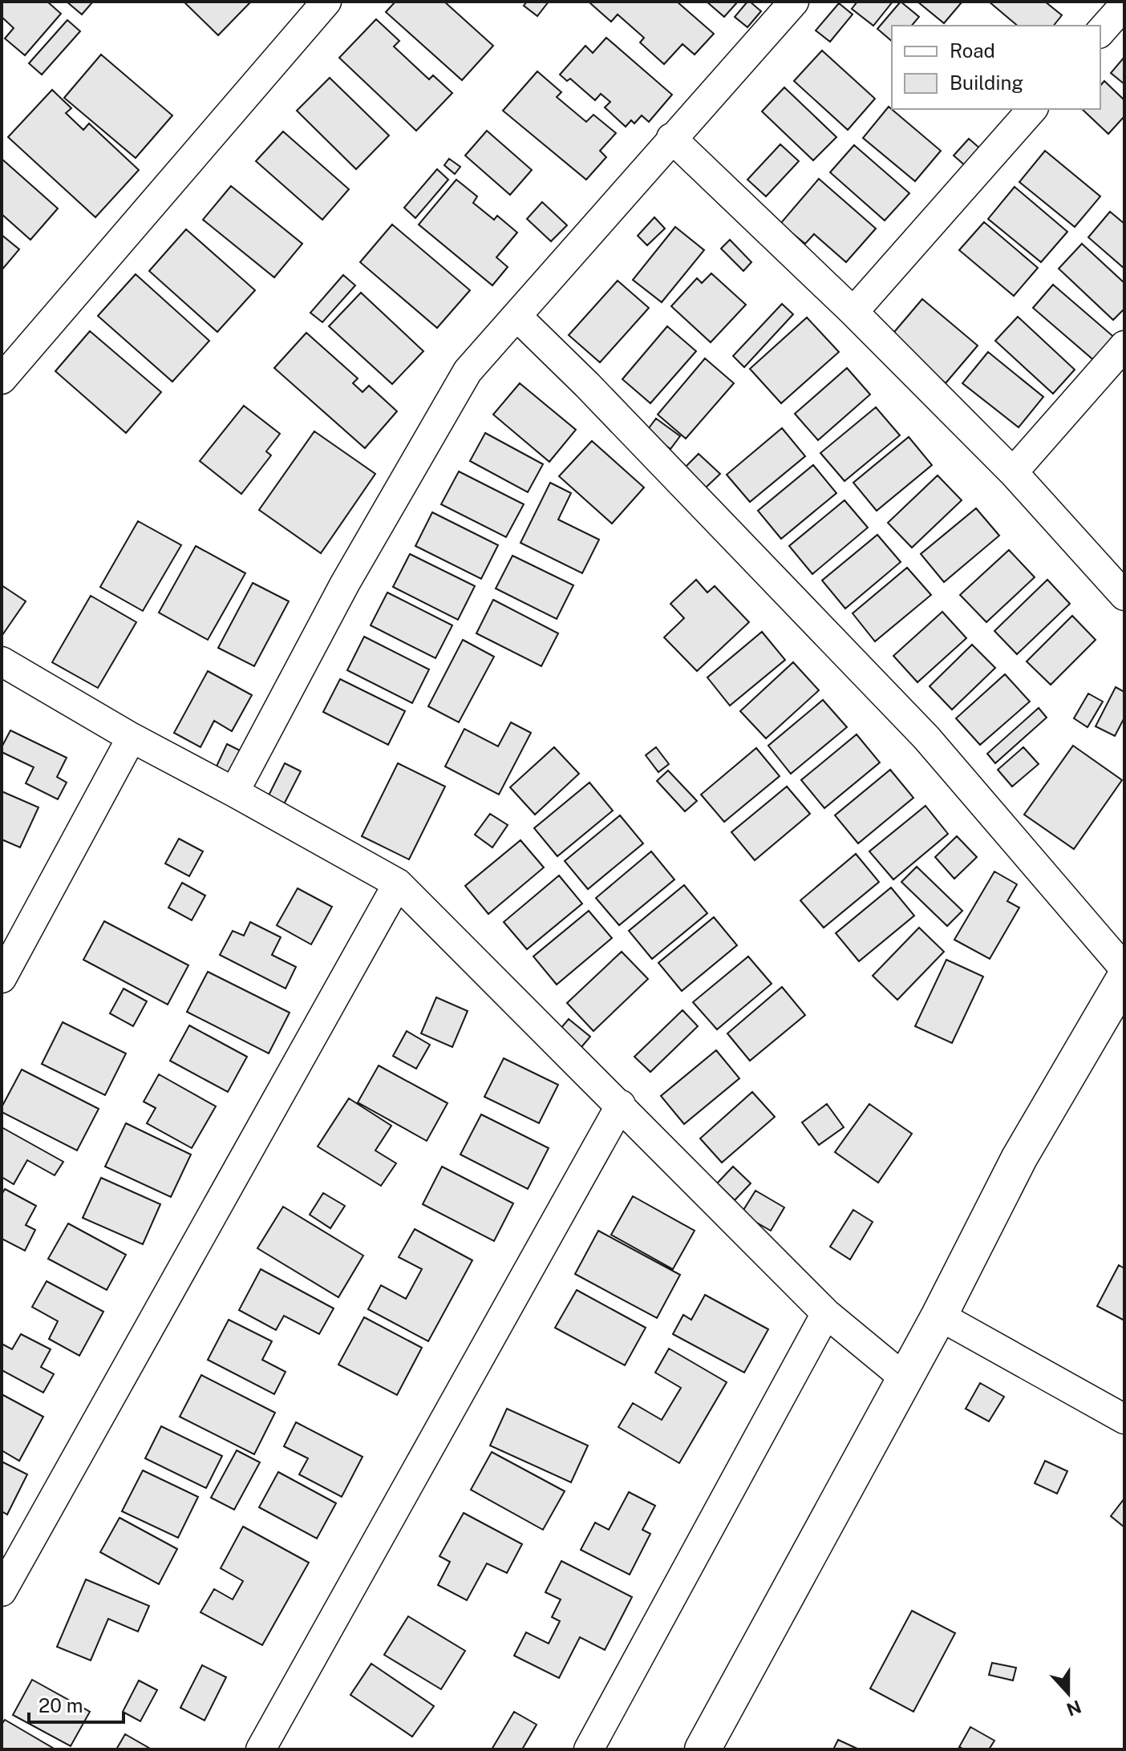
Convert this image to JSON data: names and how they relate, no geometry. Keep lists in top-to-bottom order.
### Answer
{
  "legend": ["Road", "Building"],
  "scale_bar": "20 m",
  "north": "bottom"
}
